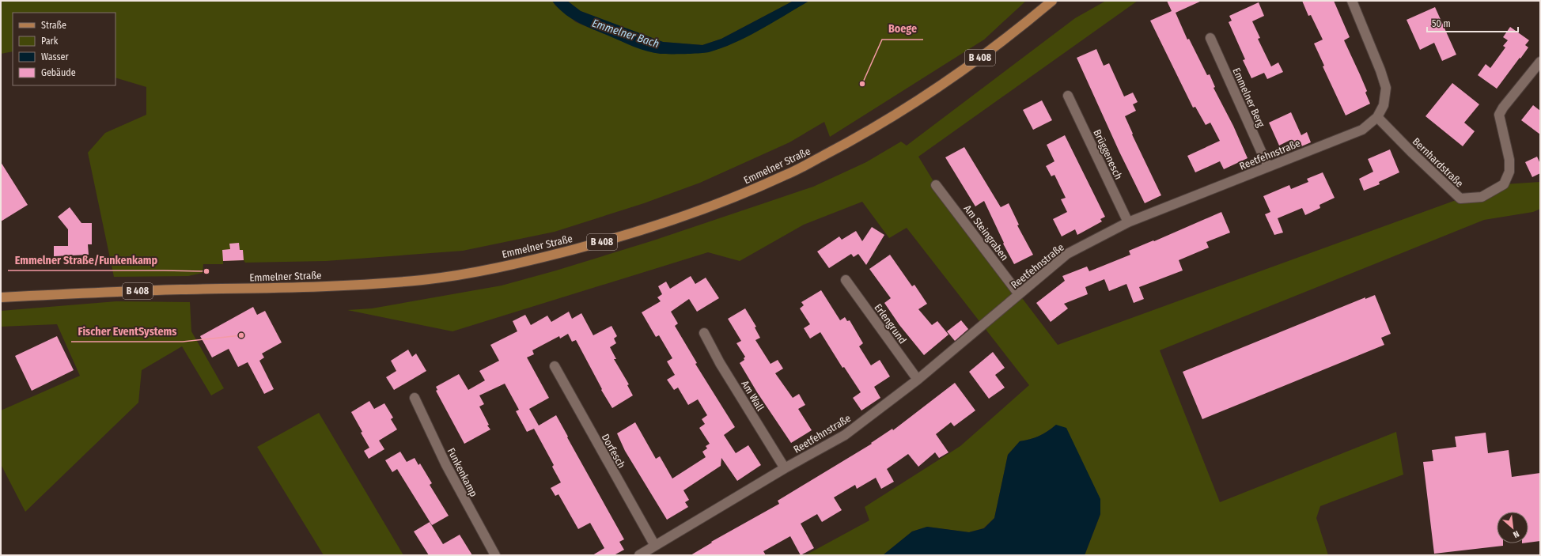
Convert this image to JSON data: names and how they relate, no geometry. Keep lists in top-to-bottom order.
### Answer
{
  "streets": {
    "main road": ["B 408", "Emmelner Straße"],
    "street": [
      "Emmelner Berg",
      "Brüggenesch",
      "Reetfehnstraße",
      "Bernhardstraße",
      "Am Steingraben",
      "Erlengrund",
      "Am Wall",
      "Dorfesch",
      "Funkenkamp"
    ]
  },
  "crossings": [
    ["Emmelner Berg", "Reetfehnstraße"],
    ["Brüggenesch", "Reetfehnstraße"],
    ["Reetfehnstraße", "Bernhardstraße"],
    ["Reetfehnstraße", "Am Steingraben"],
    ["Reetfehnstraße", "Erlengrund"],
    ["Reetfehnstraße", "Am Wall"],
    ["Reetfehnstraße", "Dorfesch"]
  ],
  "water": ["Emmelner Bach"],
  "places": ["Boege", "Emmelner Straße/Funkenkamp", "Fischer EventSystems"],
  "legend": [
    "Straße",
    "Park",
    "Wasser",
    "Gebäude"
  ],
  "scale_bar": "50 m",
  "north": "bottom right"
}
